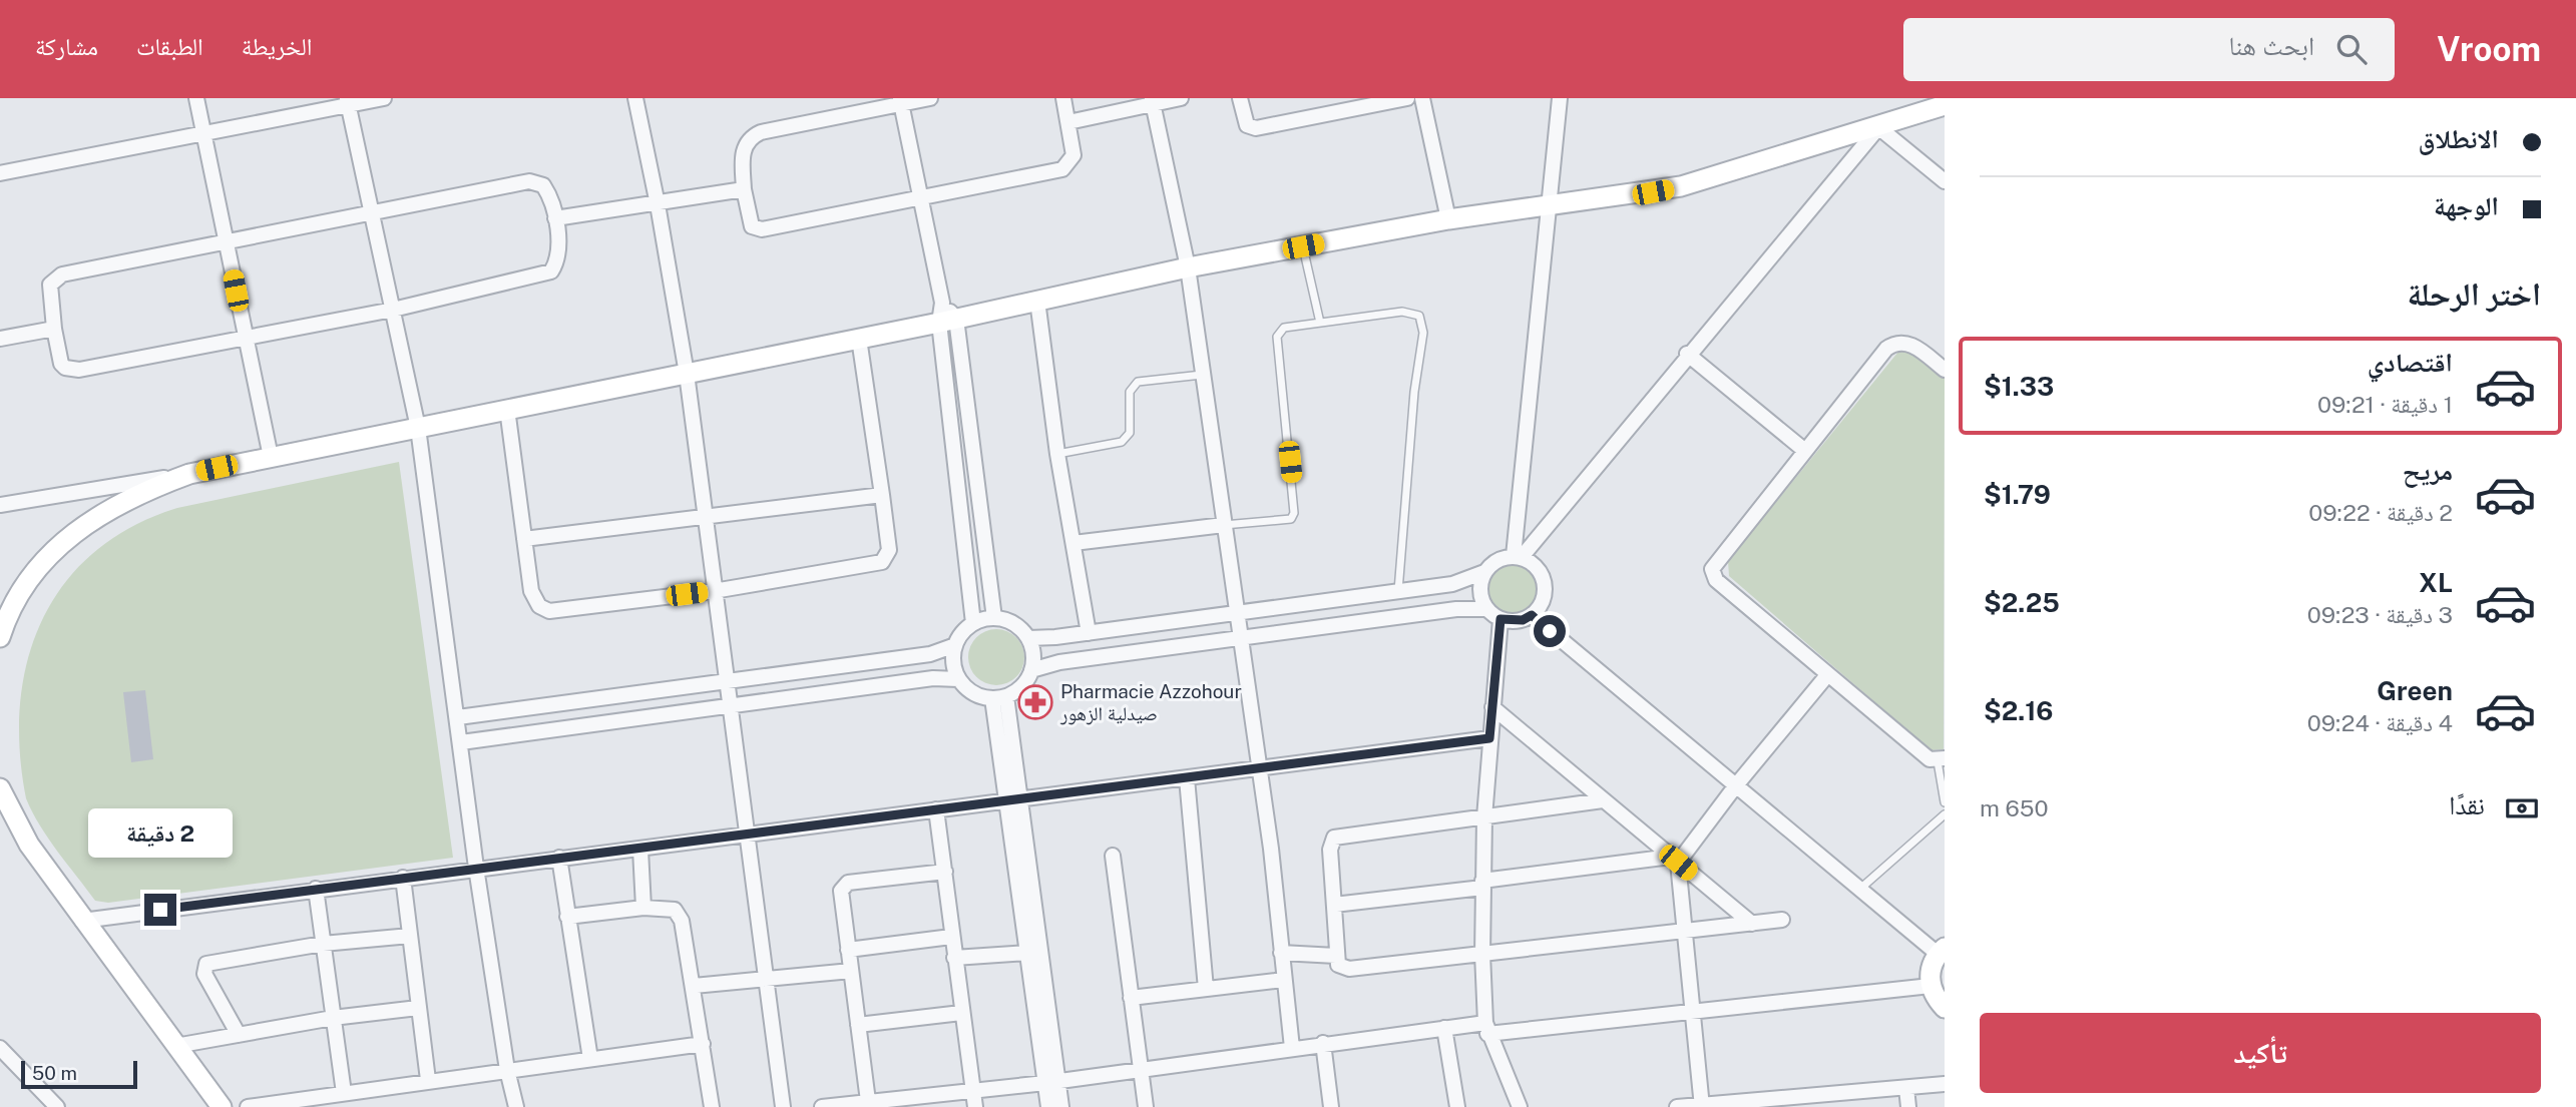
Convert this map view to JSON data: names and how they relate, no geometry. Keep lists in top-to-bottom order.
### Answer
{
  "places": {
    "pharmacy": ["Pharmacie Azzohour صيدلية الزهور"]
  },
  "scale_bar": "50 m",
  "page": {
    "header": "Vroom",
    "search": "ابحث هنا",
    "nav": ["الخريطة", "الطبقات", "مشاركة"],
    "banner": ["الانطلاق", "الوجهة"],
    "heading": "اختر الرحلة",
    "list": [
      {
        "name": "اقتصادي",
        "note": "1 دقيقة · 09:21",
        "value": "$1.33"
      },
      {
        "name": "مريح",
        "note": "2 دقيقة · 09:22",
        "value": "$1.79"
      },
      {
        "name": "XL",
        "note": "3 دقيقة · 09:23",
        "value": "$2.25"
      },
      {
        "name": "Green",
        "note": "4 دقيقة · 09:24",
        "value": "$2.16"
      }
    ],
    "pay": ["نقدًا", "650 m"],
    "bubble": "2 دقيقة",
    "buttons": "تأكيد",
    "scale": "50 m"
  }
}
